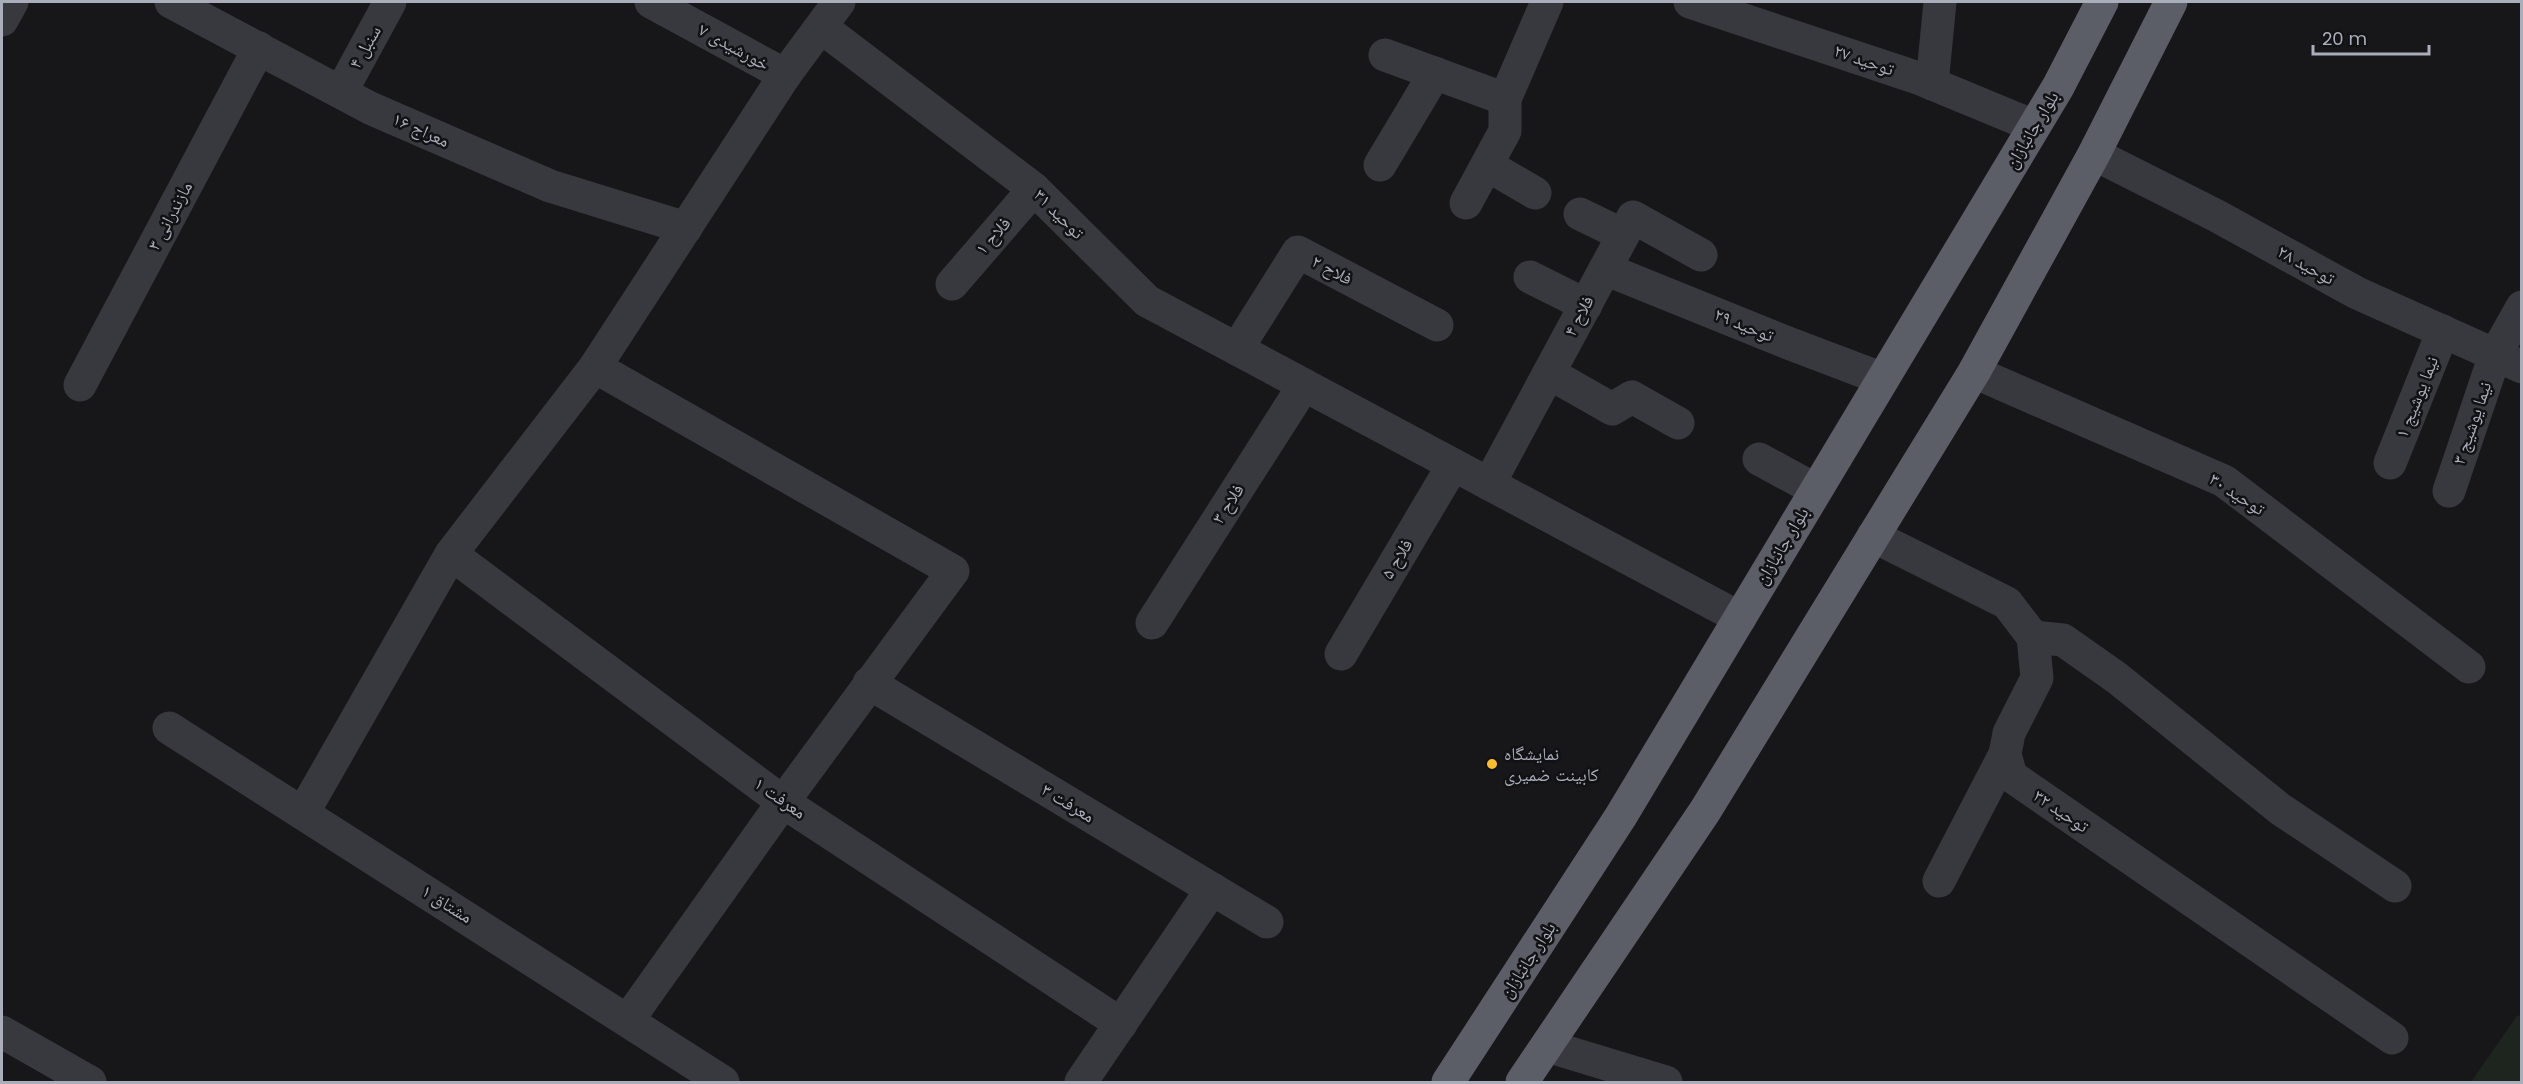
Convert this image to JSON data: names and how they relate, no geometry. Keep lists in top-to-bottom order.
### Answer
{
  "streets": {
    "highway": ["بلوار جانبازان"],
    "street": [
      "سنبل ۴",
      "خورشیدی ۷",
      "توحید ۲۷",
      "معراج ۱۶",
      "توحید ۳۱",
      "مازندرانی ۳",
      "فلاح ۱",
      "توحید ۲۸",
      "فلاح ۲",
      "فلاح ۴",
      "توحید ۲۹",
      "نیما یوشیج ۱",
      "نیما یوشیج ۳",
      "توحید ۳۰",
      "فلاح ۳",
      "فلاح ۵",
      "معرفت ۱",
      "معرفت ۳",
      "توحید ۳۲",
      "مشتاق ۱"
    ]
  },
  "crossings": [
    ["سنبل ۴", "معراج ۱۶"],
    ["توحید ۲۷", "بلوار جانبازان"],
    ["معراج ۱۶", "مازندرانی ۳"],
    ["بلوار جانبازان", "توحید ۳۱"],
    ["بلوار جانبازان", "توحید ۲۹"],
    ["توحید ۳۱", "فلاح ۱"],
    ["توحید ۳۱", "فلاح ۲"],
    ["توحید ۳۱", "فلاح ۴"],
    ["توحید ۳۱", "فلاح ۳"],
    ["توحید ۳۱", "فلاح ۵"],
    ["توحید ۲۸", "نیما یوشیج ۱"],
    ["توحید ۲۸", "نیما یوشیج ۳"],
    ["فلاح ۴", "توحید ۲۹"]
  ],
  "places": ["نمایشگاه کابینت ضمیری"],
  "scale_bar": "20 m"
}
